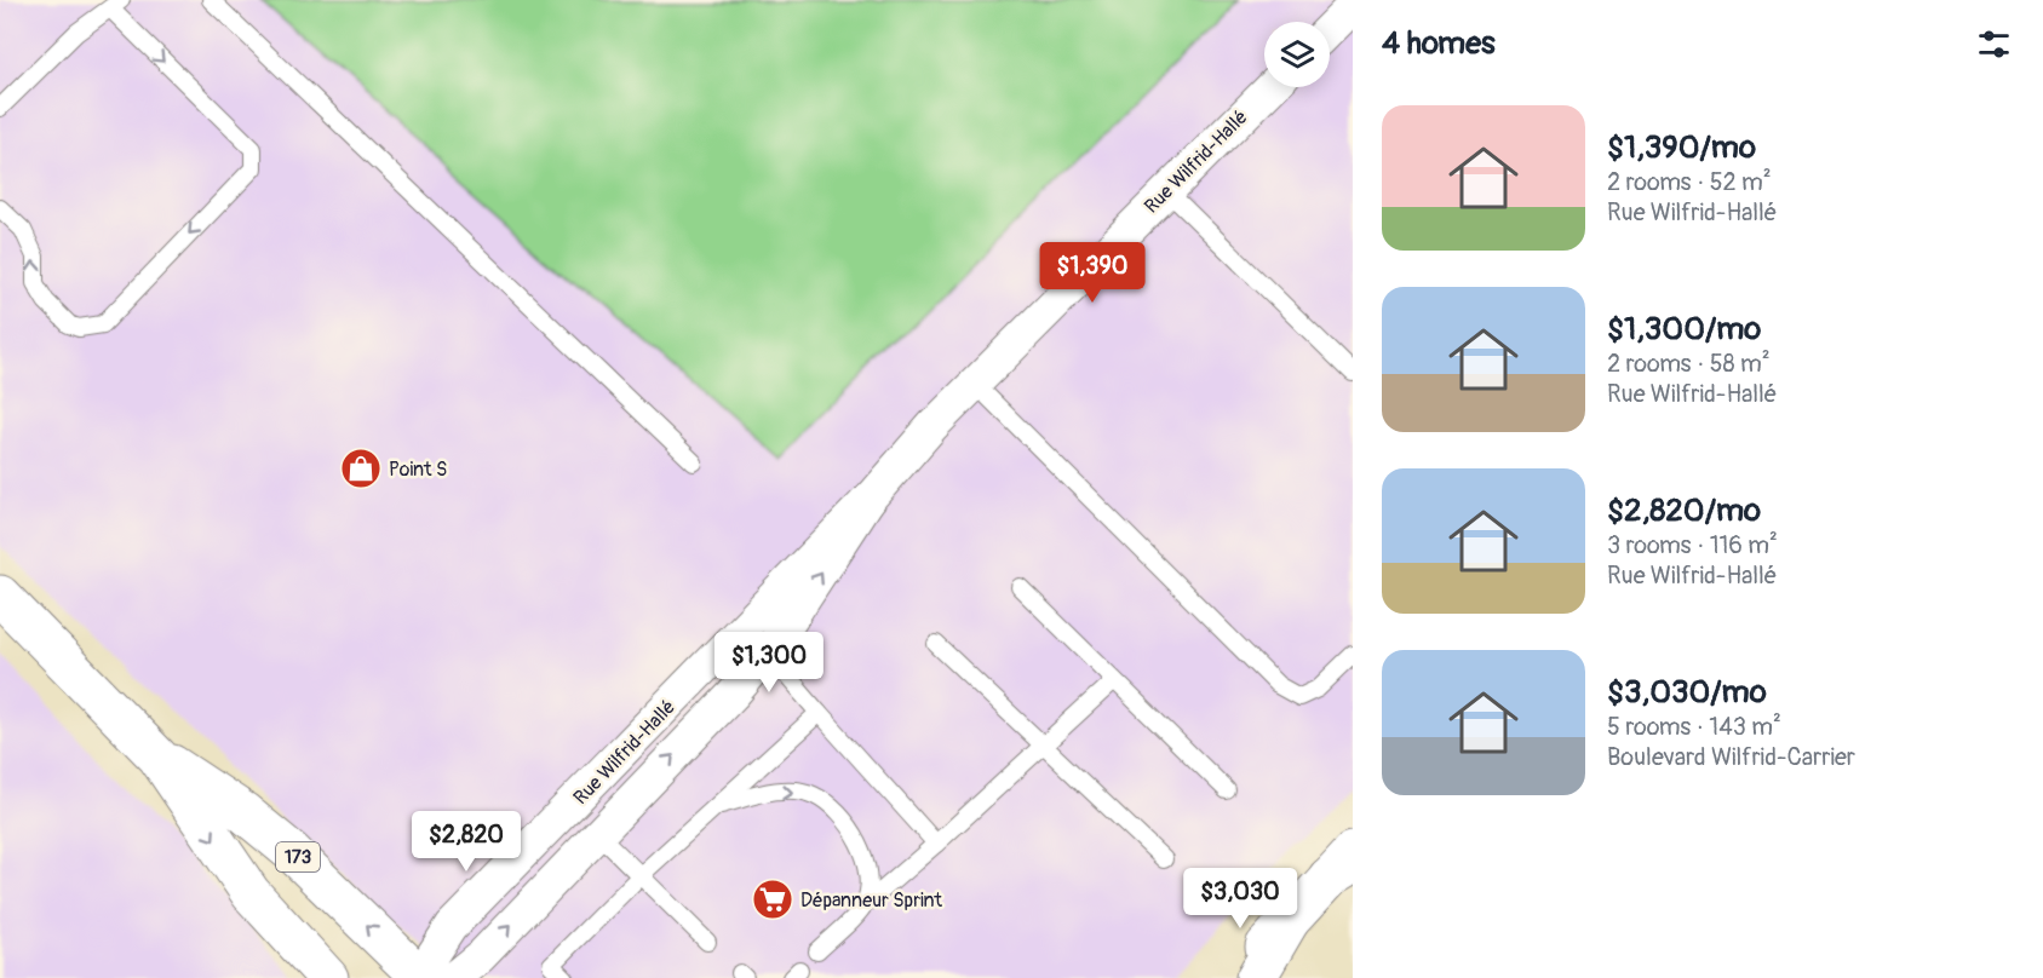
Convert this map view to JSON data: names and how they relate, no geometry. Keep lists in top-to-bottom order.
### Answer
{
  "streets": {
    "main road": ["173"],
    "street": ["Rue Wilfrid-Hallé"]
  },
  "crossings": [
    ["Rue Wilfrid-Hallé", "173"]
  ],
  "places": {
    "shop": ["Point S"],
    "supermarket": ["Dépanneur Sprint"]
  },
  "page": {
    "heading": "4 homes",
    "list": [
      {
        "name": "$1,390/mo",
        "note": "2 rooms · 52 m² · Rue Wilfrid-Hallé"
      },
      {
        "name": "$1,300/mo",
        "note": "2 rooms · 58 m² · Rue Wilfrid-Hallé"
      },
      {
        "name": "$2,820/mo",
        "note": "3 rooms · 116 m² · Rue Wilfrid-Hallé"
      },
      {
        "name": "$3,030/mo",
        "note": "5 rooms · 143 m² · Boulevard Wilfrid-Carrier"
      }
    ],
    "price": [
      "$1,390",
      "$1,300",
      "$2,820",
      "$3,030"
    ]
  }
}
